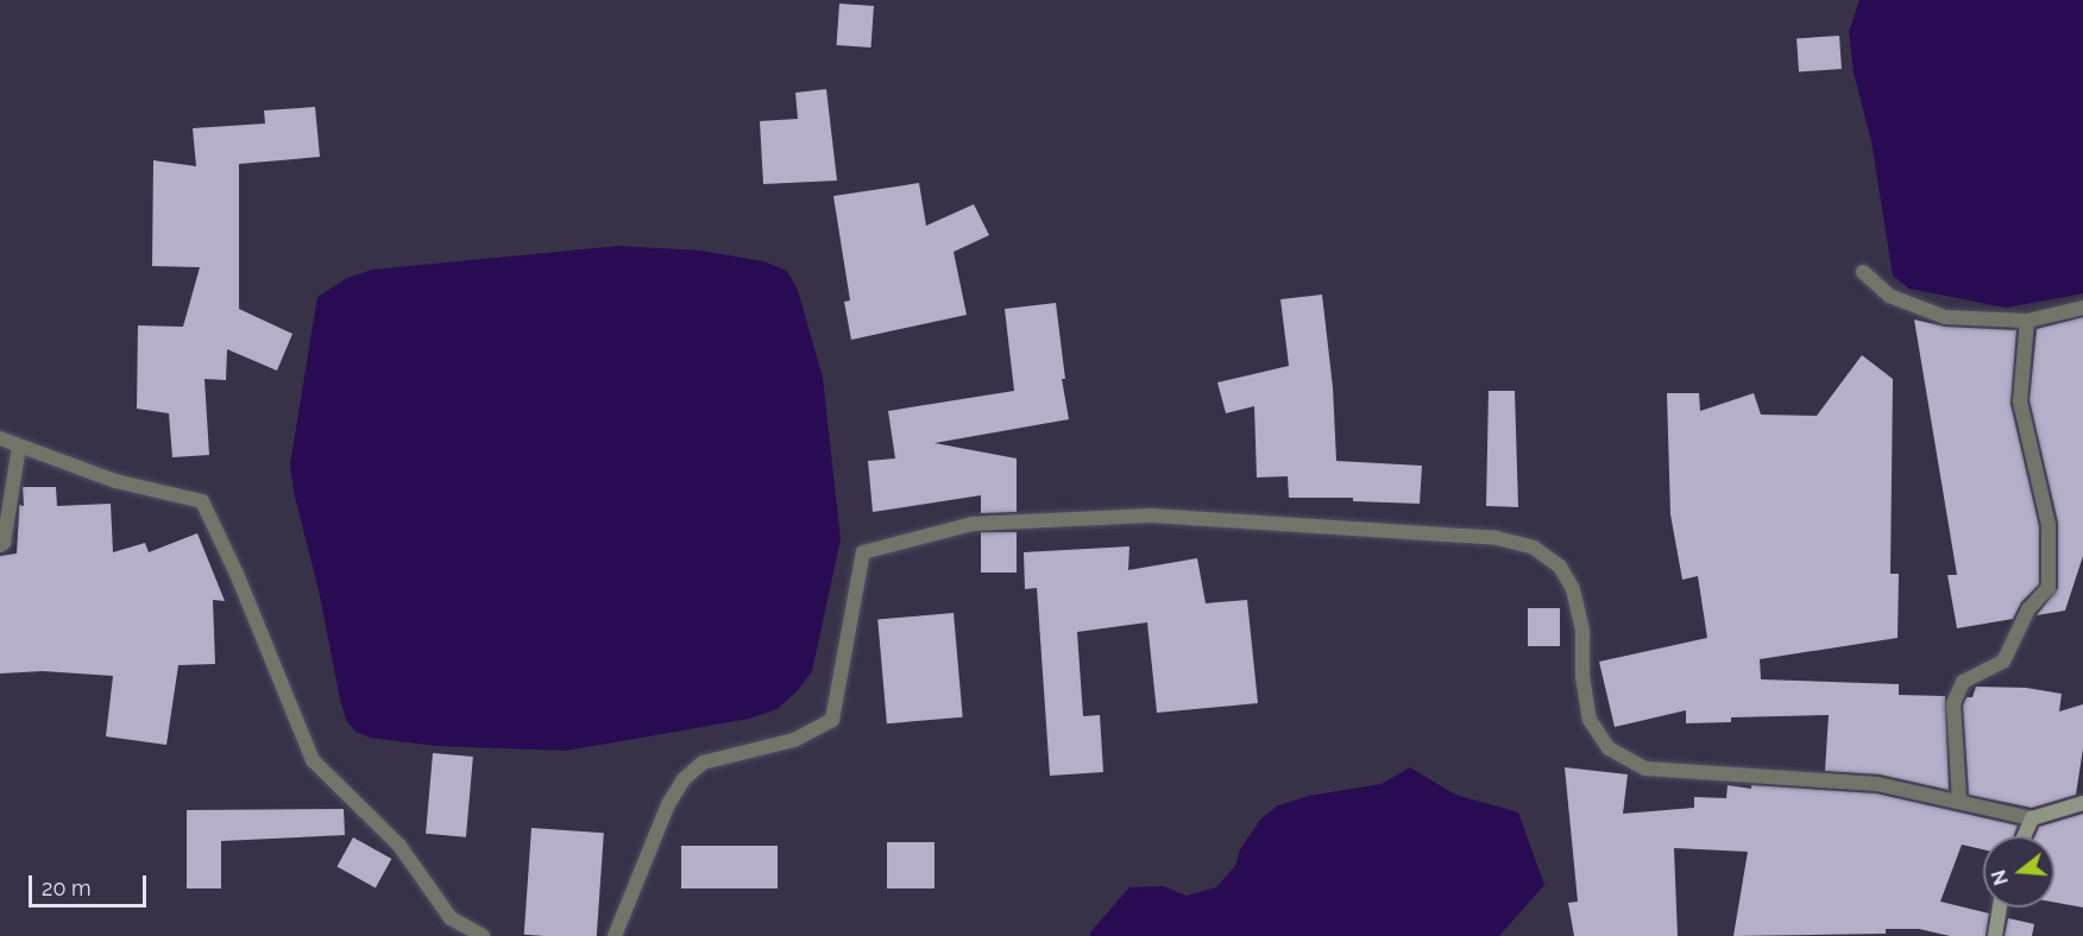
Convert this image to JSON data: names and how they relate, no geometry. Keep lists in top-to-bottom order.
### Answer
{
  "scale_bar": "20 m",
  "north": "left"
}
